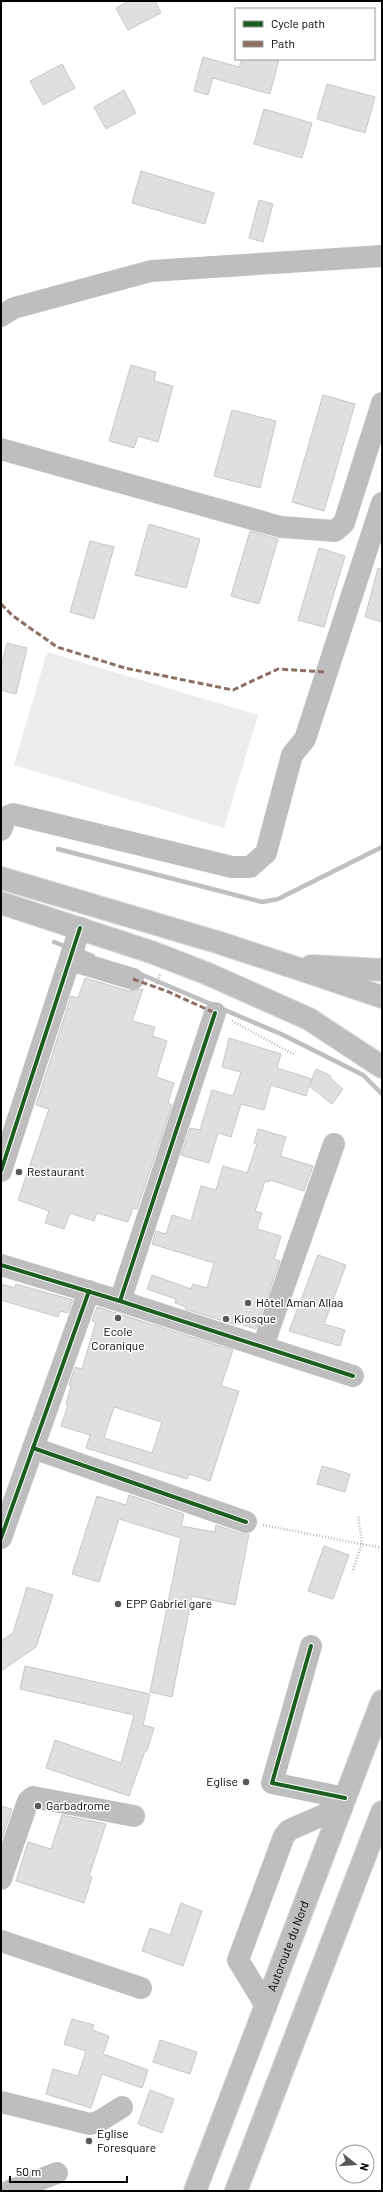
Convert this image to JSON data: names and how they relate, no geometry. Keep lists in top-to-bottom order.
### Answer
{
  "streets": {
    "main road": ["Autoroute du Nord"]
  },
  "places": [
    "Restaurant",
    "Hôtel Aman Allaa",
    "Ecole Coranique",
    "Kiosque",
    "EPP Gabriel gare",
    "Eglise",
    "Garbadrome",
    "Eglise Foresquare"
  ],
  "legend": ["Cycle path", "Path"],
  "scale_bar": "50 m",
  "north": "right"
}
